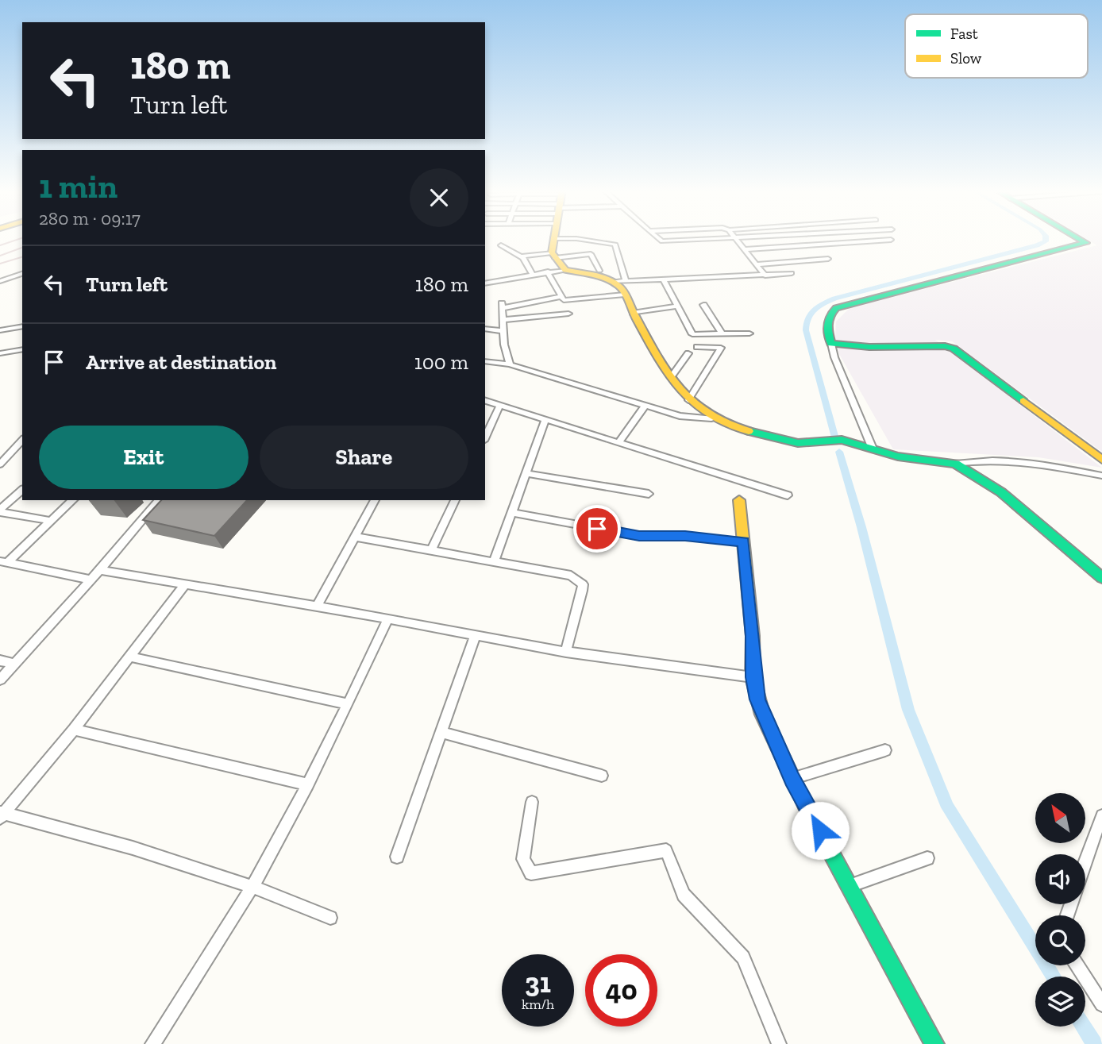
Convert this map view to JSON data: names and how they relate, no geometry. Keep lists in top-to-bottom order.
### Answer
{
  "legend": ["Fast", "Slow"],
  "north": "top left",
  "page": {
    "turn": ["180 m", "Turn left"],
    "heading": ["1 min", "280 m · 09:17"],
    "list": [
      {
        "name": "Turn left",
        "value": "180 m"
      },
      {
        "name": "Arrive at destination",
        "value": "100 m"
      }
    ],
    "buttons": ["Exit", "Share"],
    "speed": "31 km/h",
    "limit": "40"
  }
}
